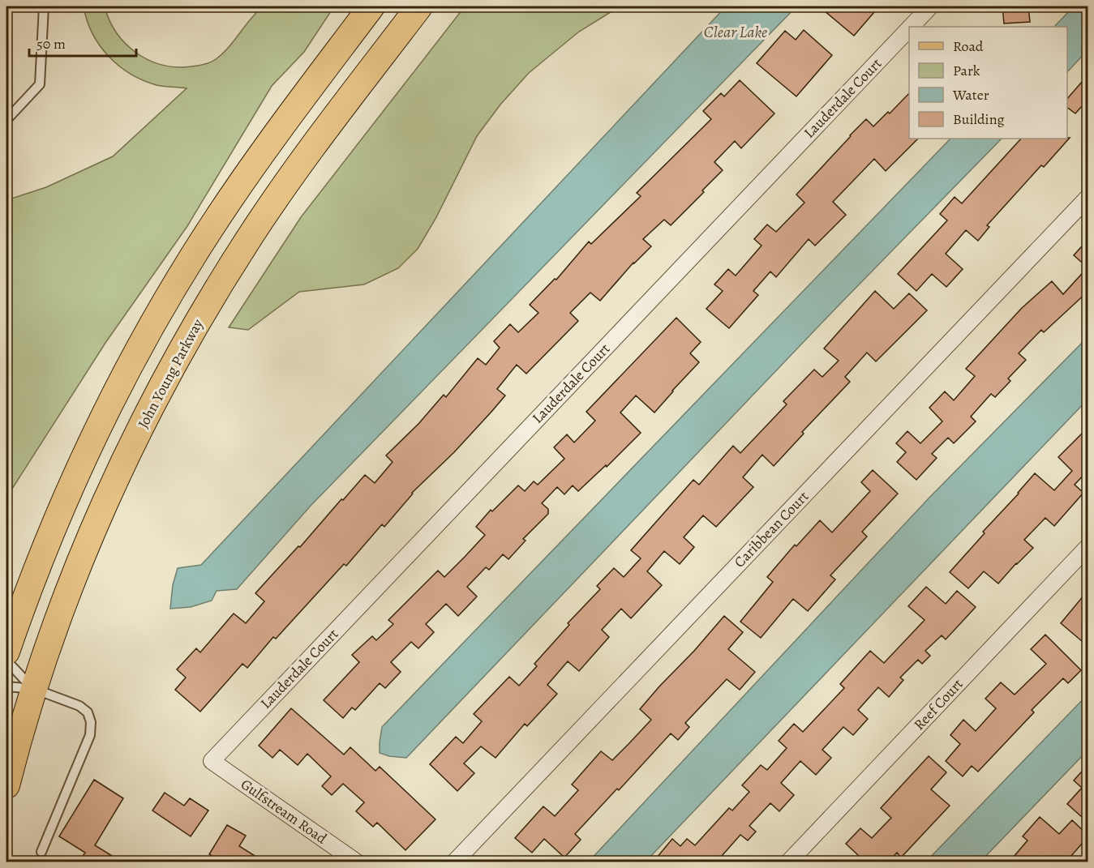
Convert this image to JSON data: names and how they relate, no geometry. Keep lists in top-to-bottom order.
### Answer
{
  "streets": {
    "main road": ["John Young Parkway"],
    "street": [
      "Lauderdale Court",
      "Caribbean Court",
      "Reef Court",
      "Gulfstream Road"
    ]
  },
  "crossings": [
    ["Lauderdale Court", "Gulfstream Road"]
  ],
  "water": ["Clear Lake"],
  "legend": [
    "Road",
    "Park",
    "Water",
    "Building"
  ],
  "scale_bar": "50 m"
}
